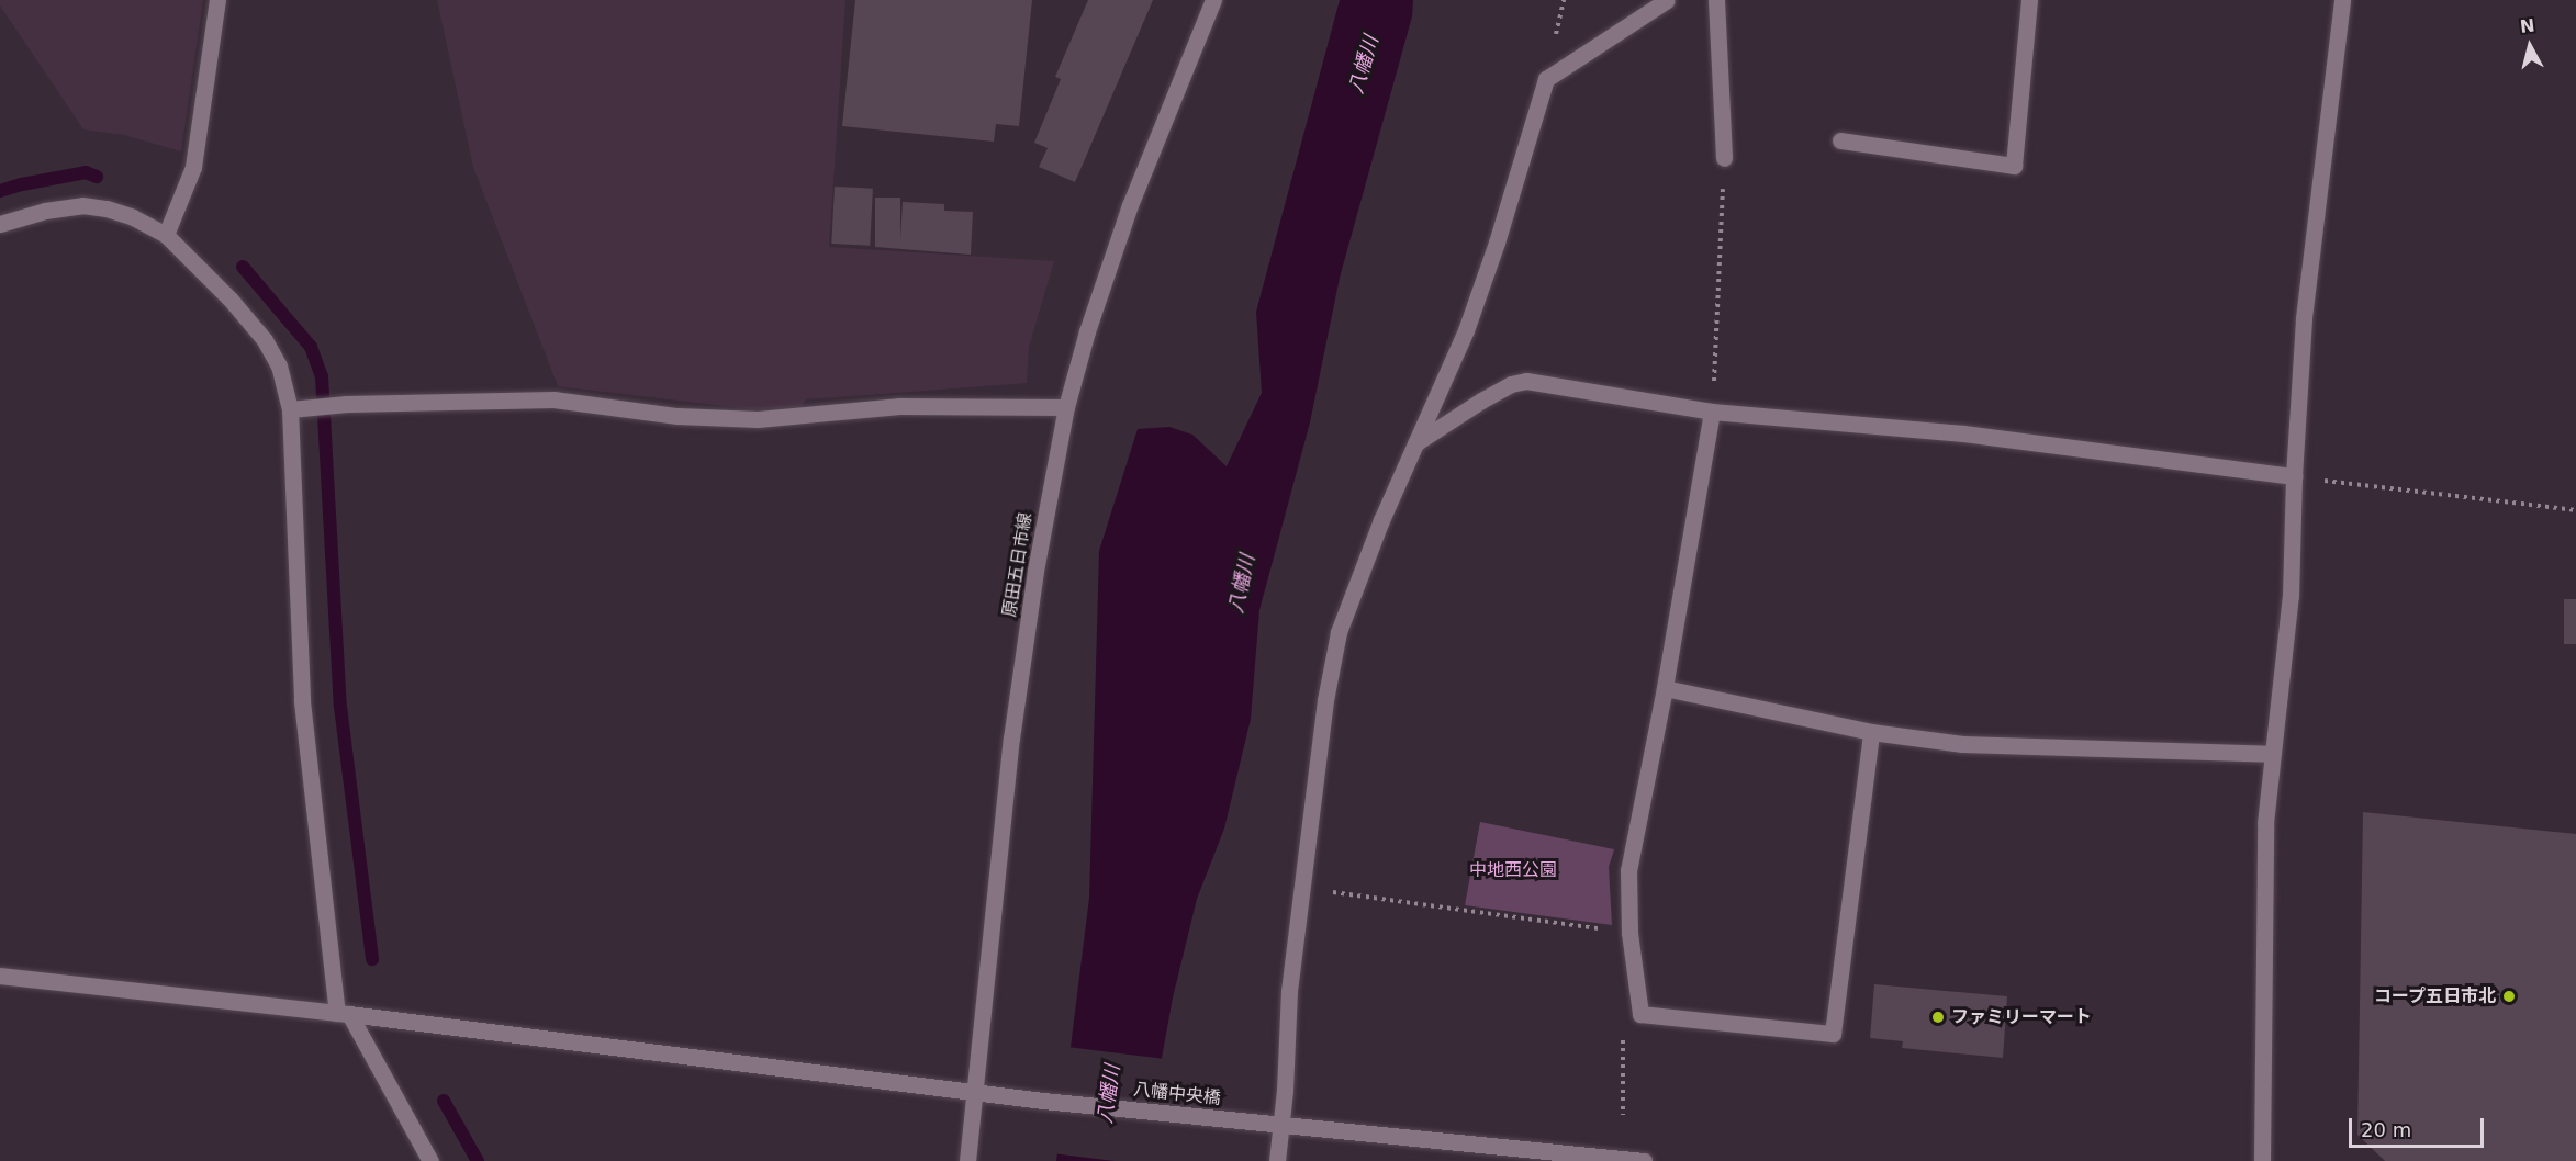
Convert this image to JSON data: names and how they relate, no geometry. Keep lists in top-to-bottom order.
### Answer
{
  "streets": {
    "street": ["原田五日市線", "八幡中央橋"]
  },
  "crossings": [
    ["原田五日市線", "八幡中央橋"]
  ],
  "water": ["八幡川"],
  "parks": ["中地西公園"],
  "places": ["コープ五日市北", "ファミリーマート"],
  "scale_bar": "20 m",
  "north": "top"
}
